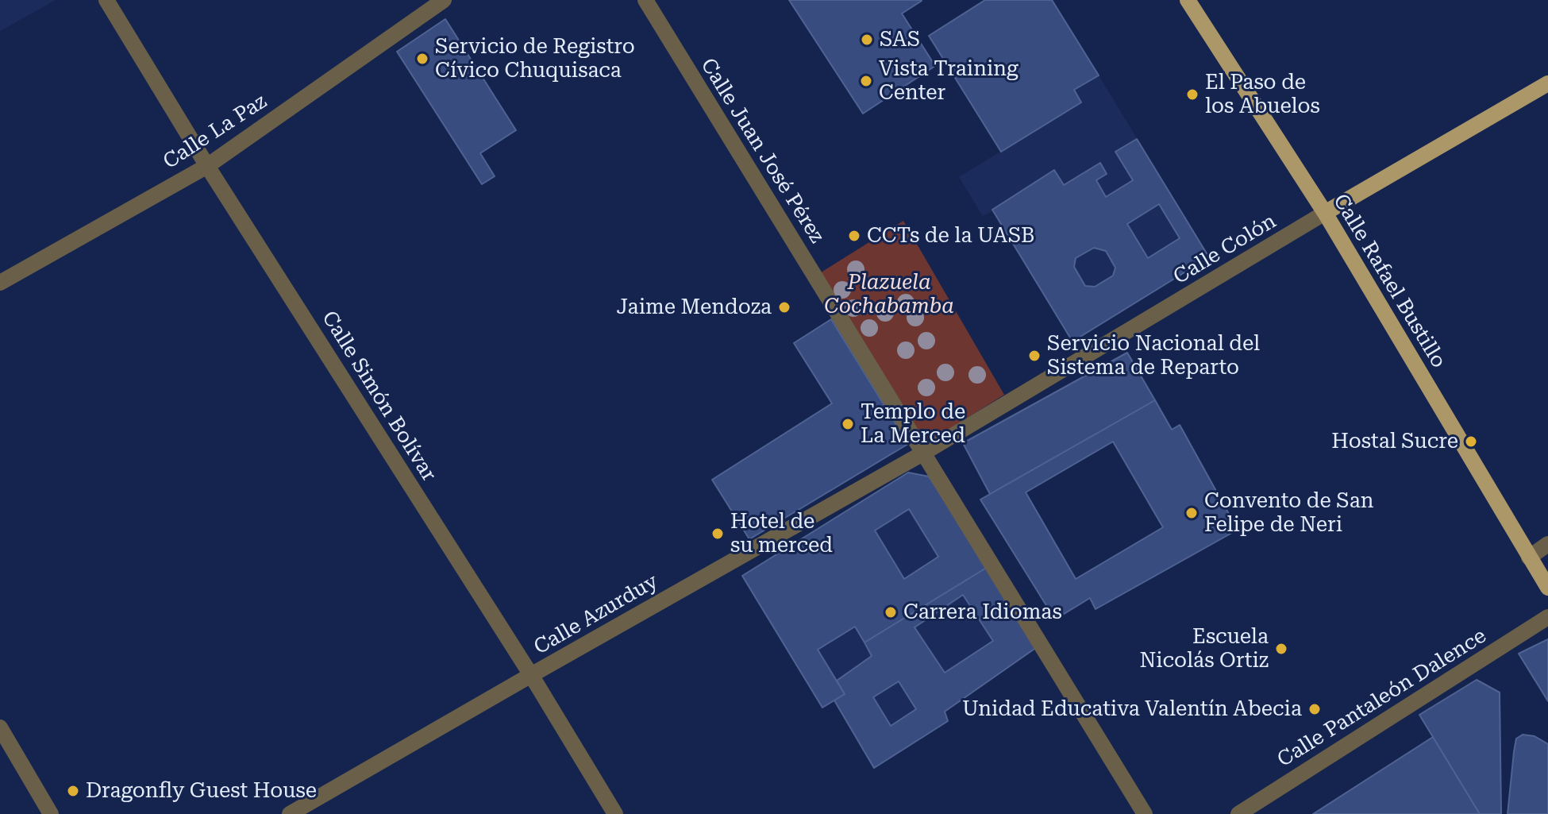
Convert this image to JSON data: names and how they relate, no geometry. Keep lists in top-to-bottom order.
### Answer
{
  "streets": {
    "main road": ["Calle Colón", "Calle Rafael Bustillo"],
    "street": [
      "Calle La Paz",
      "Calle Juan José Pérez",
      "Calle Simón Bolívar",
      "Calle Azurduy",
      "Calle Pantaleón Dalence"
    ]
  },
  "crossings": [
    ["Calle La Paz", "Calle Simón Bolívar"],
    ["Calle Juan José Pérez", "Calle Colón"],
    ["Calle Juan José Pérez", "Calle Azurduy"],
    ["Calle Colón", "Calle Rafael Bustillo"],
    ["Calle Colón", "Calle Azurduy"],
    ["Calle Simón Bolívar", "Calle Azurduy"]
  ],
  "parks": ["Plazuela Cochabamba"],
  "places": [
    "SAS",
    "Servicio de Registro Cívico Chuquisaca",
    "Vista Training Center",
    "El Paso de los Abuelos",
    "CCTs de la UASB",
    "Jaime Mendoza",
    "Servicio Nacional del Sistema de Reparto",
    "Templo de La Merced",
    "Hostal Sucre",
    "Convento de San Felipe de Neri",
    "Hotel de su merced",
    "Carrera Idiomas",
    "Escuela Nicolás Ortiz",
    "Unidad Educativa Valentín Abecia",
    "Dragonfly Guest House"
  ]
}
